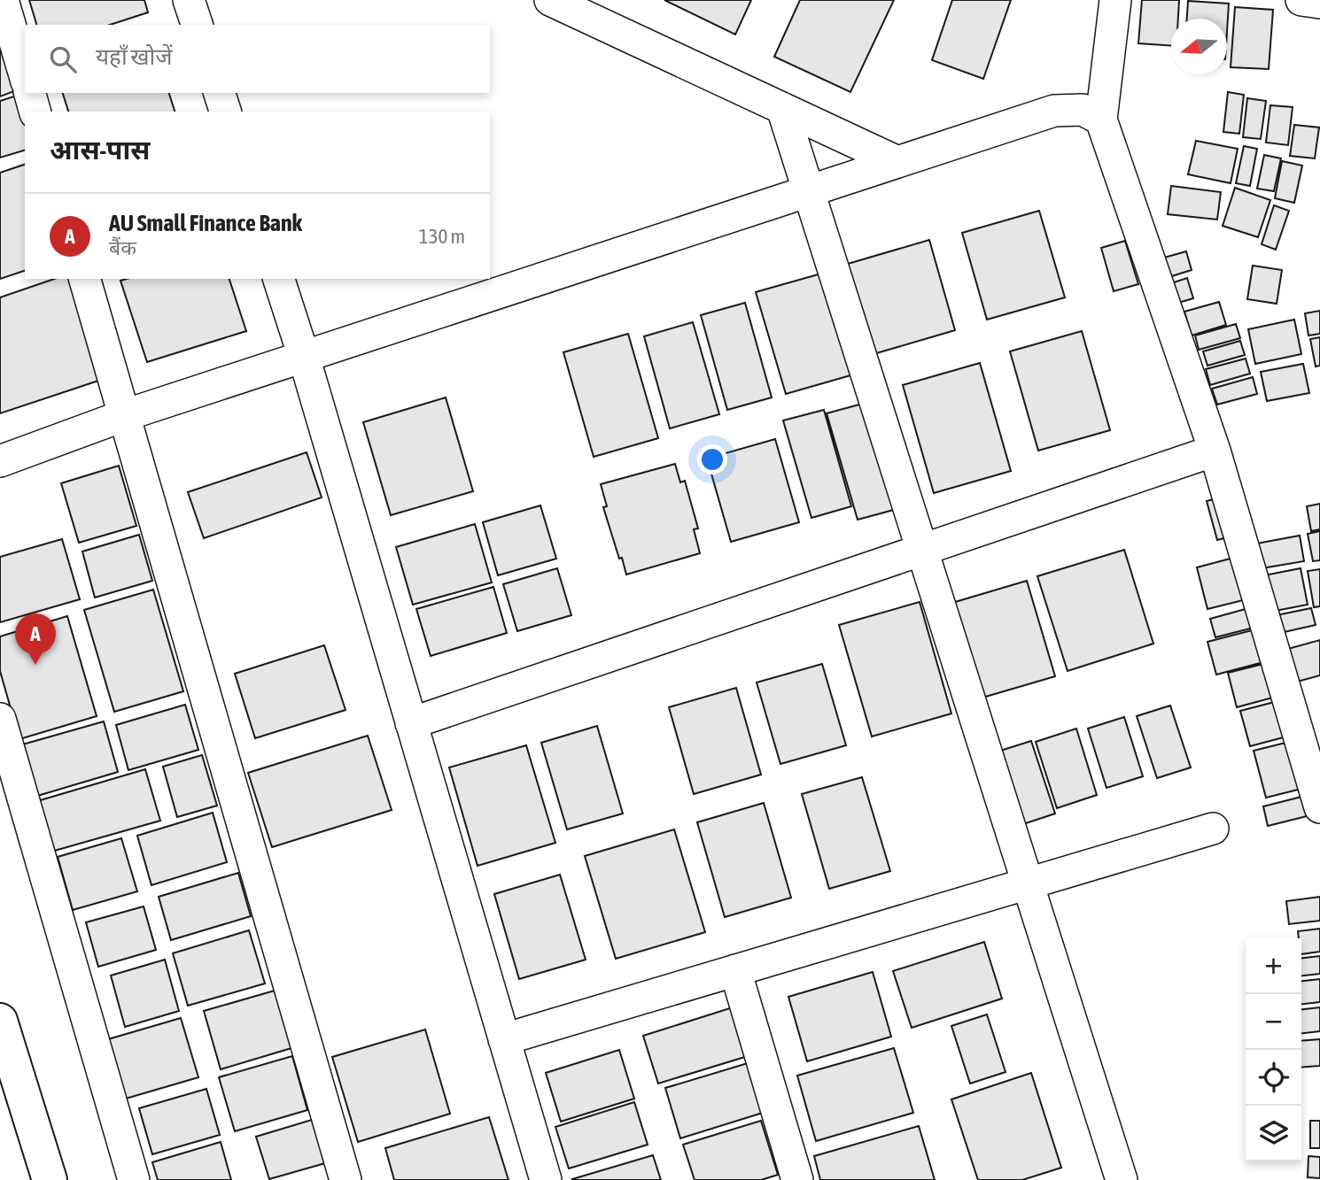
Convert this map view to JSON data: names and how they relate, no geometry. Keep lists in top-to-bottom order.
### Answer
{
  "north": "left",
  "page": {
    "search": "यहाँ खोजें",
    "heading": "आस-पास",
    "list": [
      {
        "mark": "A",
        "name": "AU Small Finance Bank",
        "note": "बैंक",
        "value": "130 m"
      }
    ],
    "pins": "A",
    "map_buttons": ["+", "−"]
  }
}
